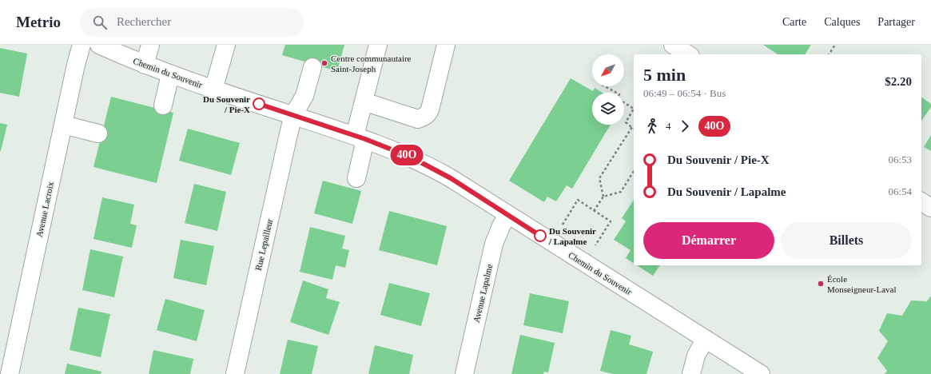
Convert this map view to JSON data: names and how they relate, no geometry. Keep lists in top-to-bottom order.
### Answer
{
  "streets": {
    "street": [
      "Chemin du Souvenir",
      "Avenue Lacroix",
      "Rue Lepailleur",
      "Avenue Lapalme"
    ]
  },
  "crossings": [
    ["Chemin du Souvenir", "Rue Lepailleur"],
    ["Chemin du Souvenir", "Avenue Lapalme"]
  ],
  "places": [
    "Centre communautaire Saint-Joseph",
    "Du Souvenir / Pie-X",
    "Du Souvenir / Lapalme",
    "École Monseigneur-Laval"
  ],
  "lines": ["bus line 40O"],
  "north": "bottom left",
  "page": {
    "header": "Metrio",
    "search": "Rechercher",
    "nav": ["Carte", "Calques", "Partager"],
    "on_map": "40O",
    "heading": ["5 min", "06:49 – 06:54 · Bus", "$2.20"],
    "legs": ["4", "40O"],
    "list": [
      {
        "name": "Du Souvenir / Pie-X",
        "value": "06:53"
      },
      {
        "name": "Du Souvenir / Lapalme",
        "value": "06:54"
      }
    ],
    "buttons": ["Démarrer", "Billets"]
  }
}
